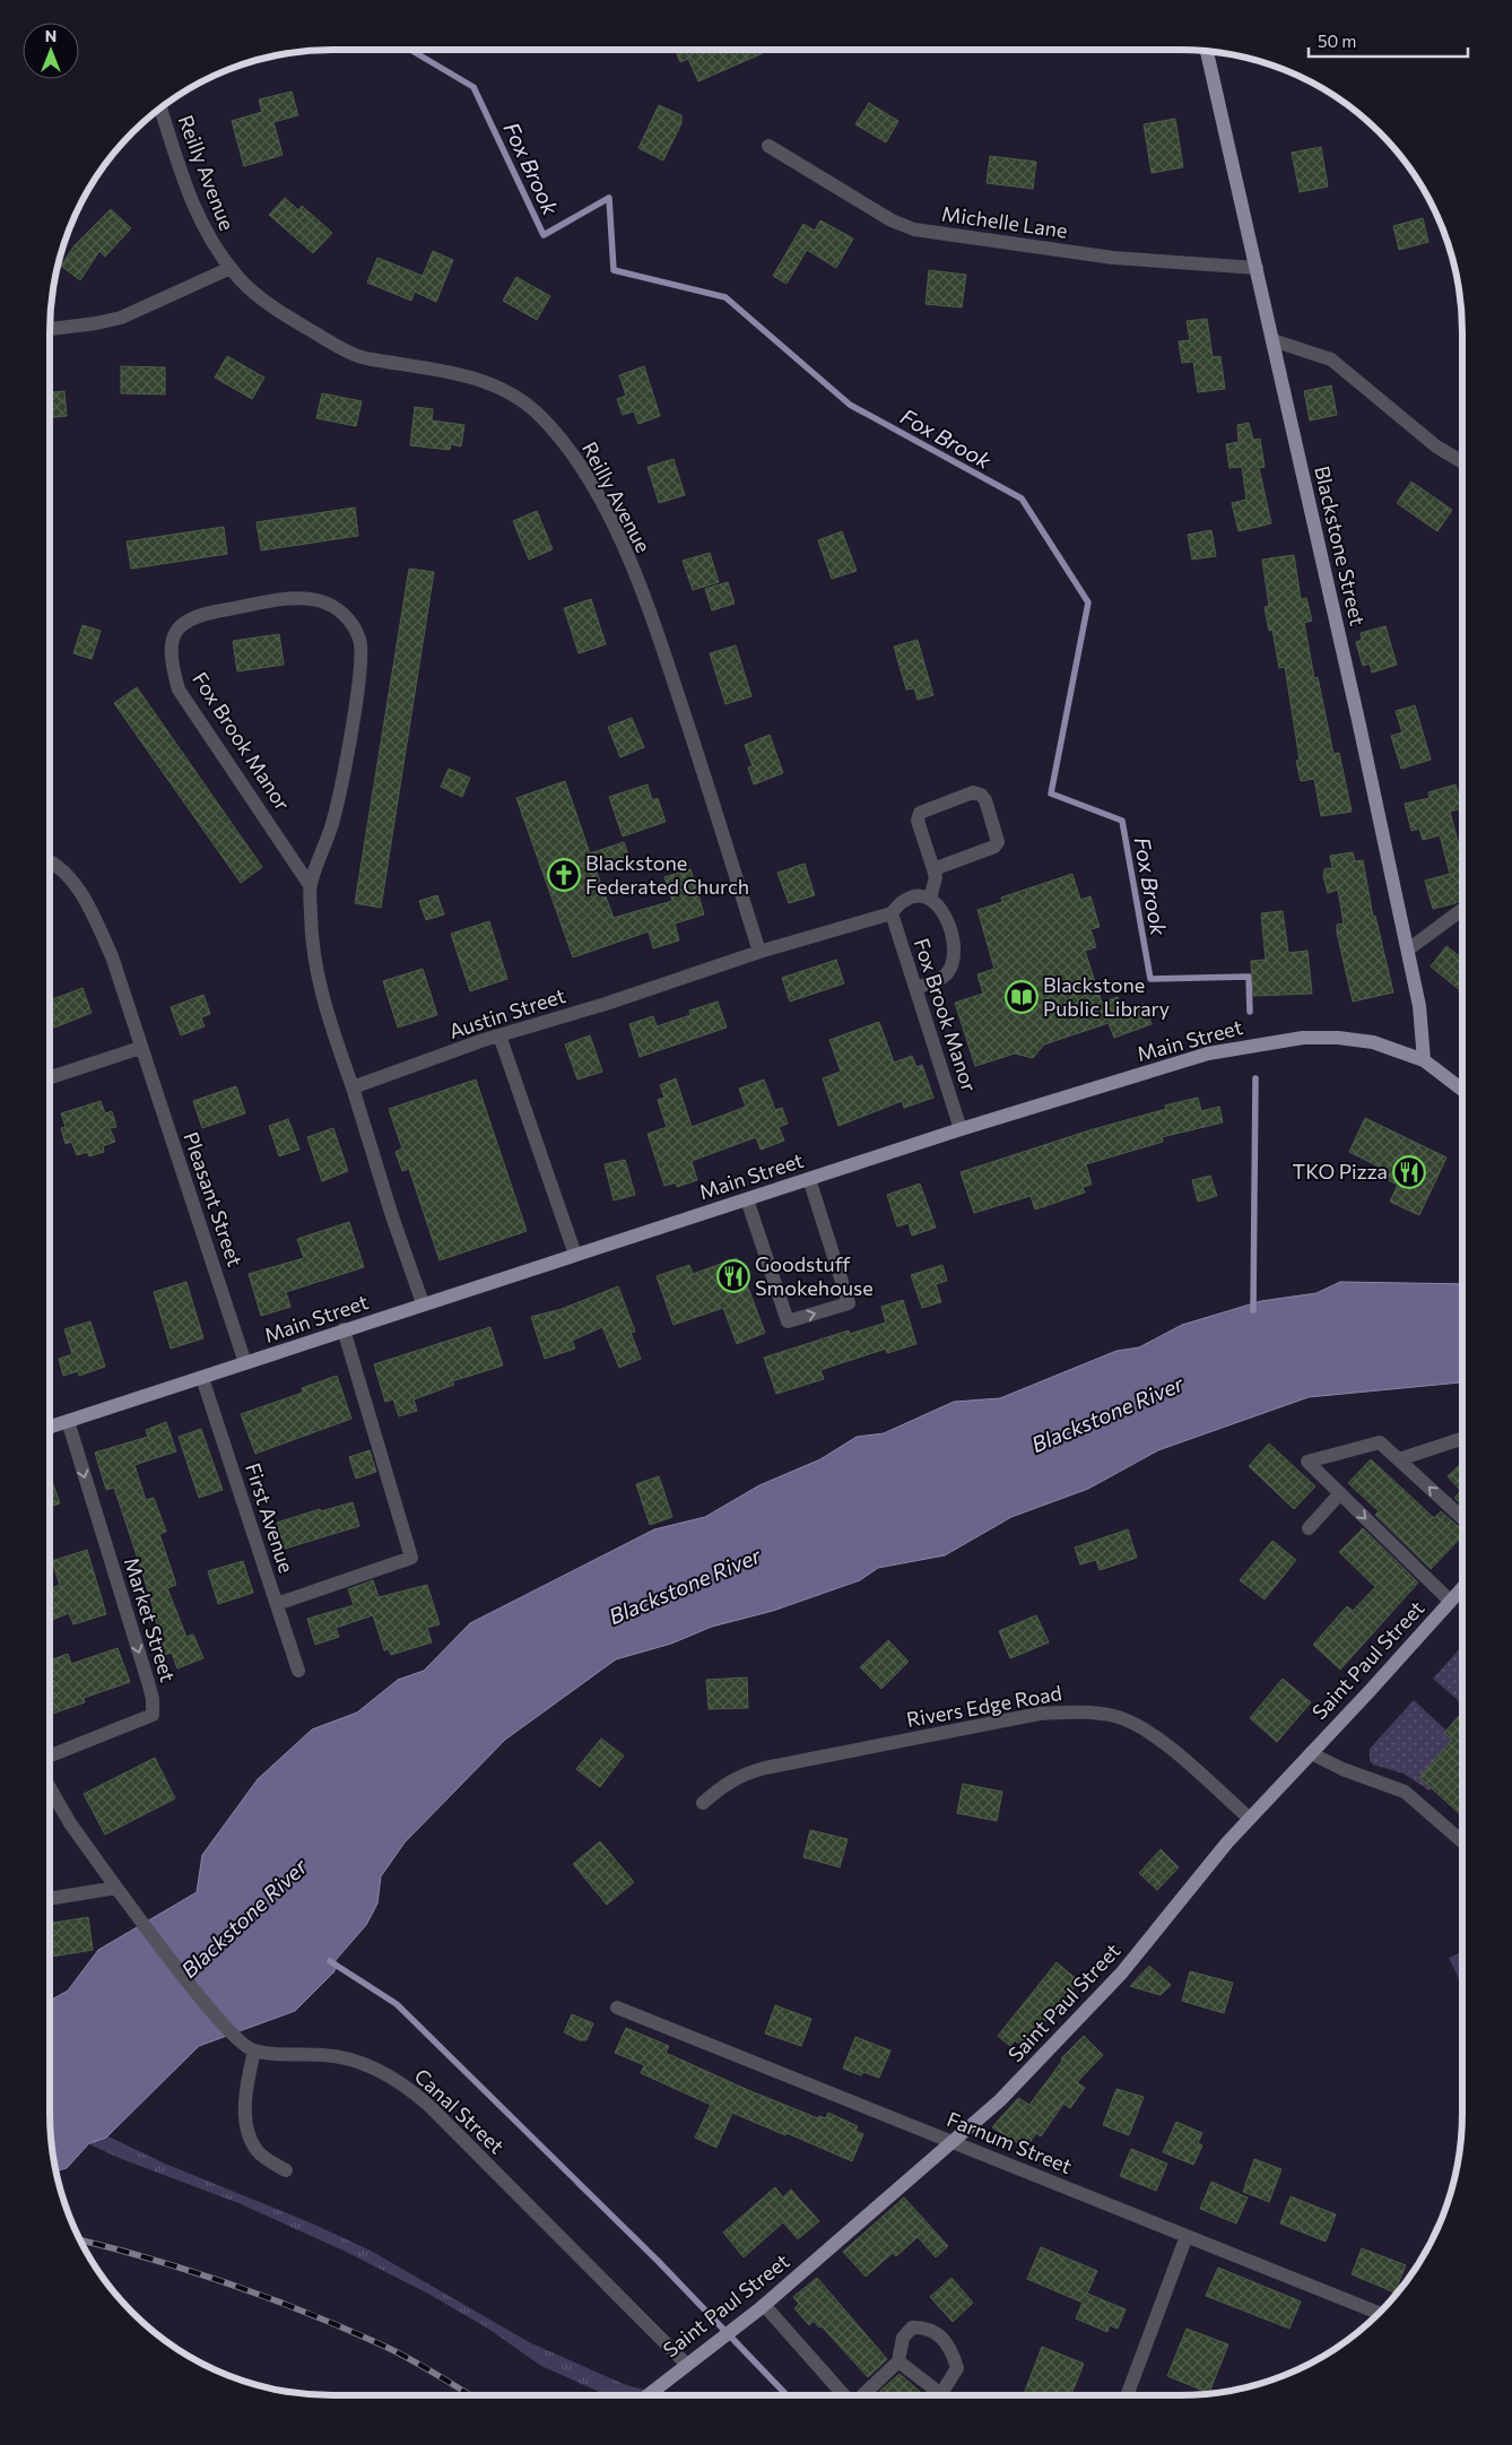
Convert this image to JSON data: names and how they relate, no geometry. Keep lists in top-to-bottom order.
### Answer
{
  "streets": {
    "main road": ["Blackstone Street", "Main Street", "Saint Paul Street"],
    "street": [
      "Reilly Avenue",
      "Michelle Lane",
      "Fox Brook Manor",
      "Austin Street",
      "Pleasant Street",
      "First Avenue",
      "Market Street",
      "Rivers Edge Road",
      "Canal Street",
      "Farnum Street"
    ]
  },
  "crossings": [
    ["Reilly Avenue", "Austin Street"],
    ["Michelle Lane", "Blackstone Street"],
    ["Blackstone Street", "Main Street"],
    ["Fox Brook Manor", "Austin Street"],
    ["Fox Brook Manor", "Main Street"],
    ["Main Street", "Pleasant Street"],
    ["Main Street", "First Avenue"],
    ["Main Street", "Market Street"],
    ["Saint Paul Street", "Rivers Edge Road"],
    ["Saint Paul Street", "Canal Street"],
    ["Saint Paul Street", "Farnum Street"]
  ],
  "one_way": ["Market Street"],
  "water": ["Fox Brook", "Blackstone River"],
  "places": {
    "church": ["Blackstone Federated Church"],
    "library": ["Blackstone Public Library"],
    "restaurant": ["TKO Pizza", "Goodstuff Smokehouse"]
  },
  "scale_bar": "50 m",
  "north": "top"
}
